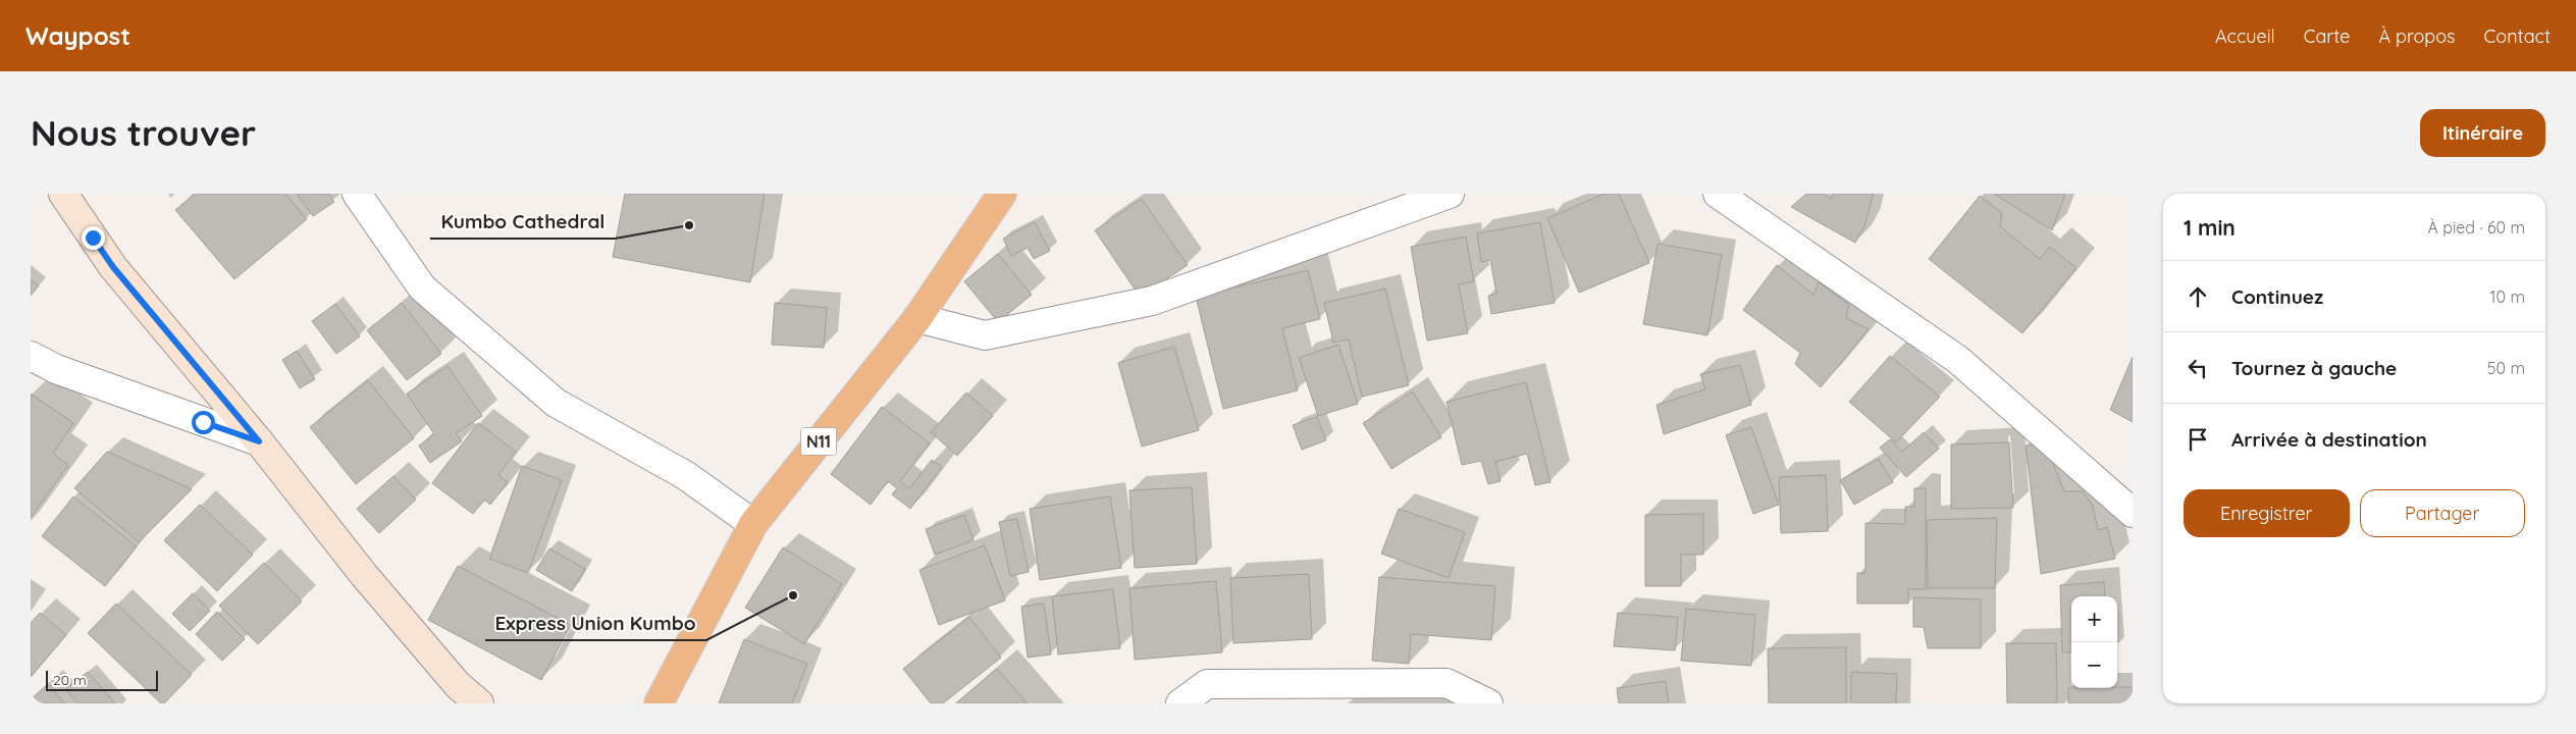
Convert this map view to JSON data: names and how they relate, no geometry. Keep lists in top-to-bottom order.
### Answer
{
  "streets": {
    "highway": ["N11"]
  },
  "places": ["Kumbo Cathedral", "Express Union Kumbo"],
  "scale_bar": "20 m",
  "page": {
    "header": "Waypost",
    "nav": [
      "Accueil",
      "Carte",
      "À propos",
      "Contact"
    ],
    "buttons": [
      "Itinéraire",
      ["Enregistrer", "Partager"]
    ],
    "title": "Nous trouver",
    "heading": ["1 min", "À pied · 60 m"],
    "list": [
      ["Continuez", "10 m"],
      ["Tournez à gauche", "50 m"],
      "Arrivée à destination"
    ],
    "map_buttons": ["+", "−"],
    "scale": "20 m"
  }
}
